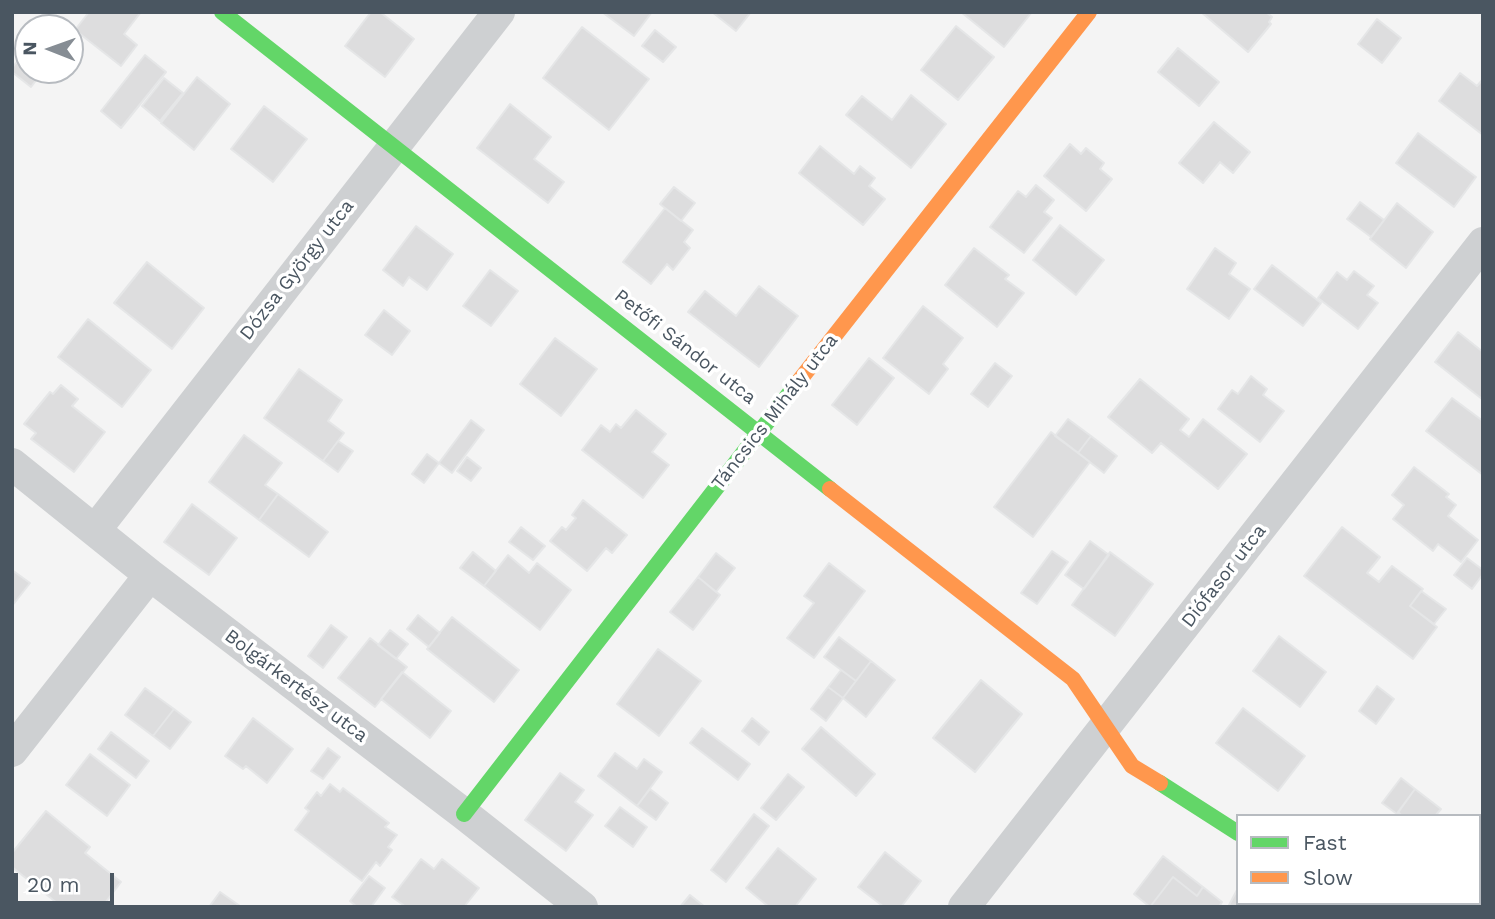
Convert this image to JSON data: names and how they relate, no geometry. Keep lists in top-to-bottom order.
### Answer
{
  "streets": {
    "street": [
      "Dózsa György utca",
      "Petőfi Sándor utca",
      "Táncsics Mihály utca",
      "Diófasor utca",
      "Bolgárkertész utca"
    ]
  },
  "crossings": [
    ["Dózsa György utca", "Petőfi Sándor utca"],
    ["Dózsa György utca", "Bolgárkertész utca"],
    ["Petőfi Sándor utca", "Táncsics Mihály utca"],
    ["Petőfi Sándor utca", "Diófasor utca"],
    ["Táncsics Mihály utca", "Bolgárkertész utca"]
  ],
  "legend": ["Fast", "Slow"],
  "scale_bar": "20 m",
  "north": "left"
}
